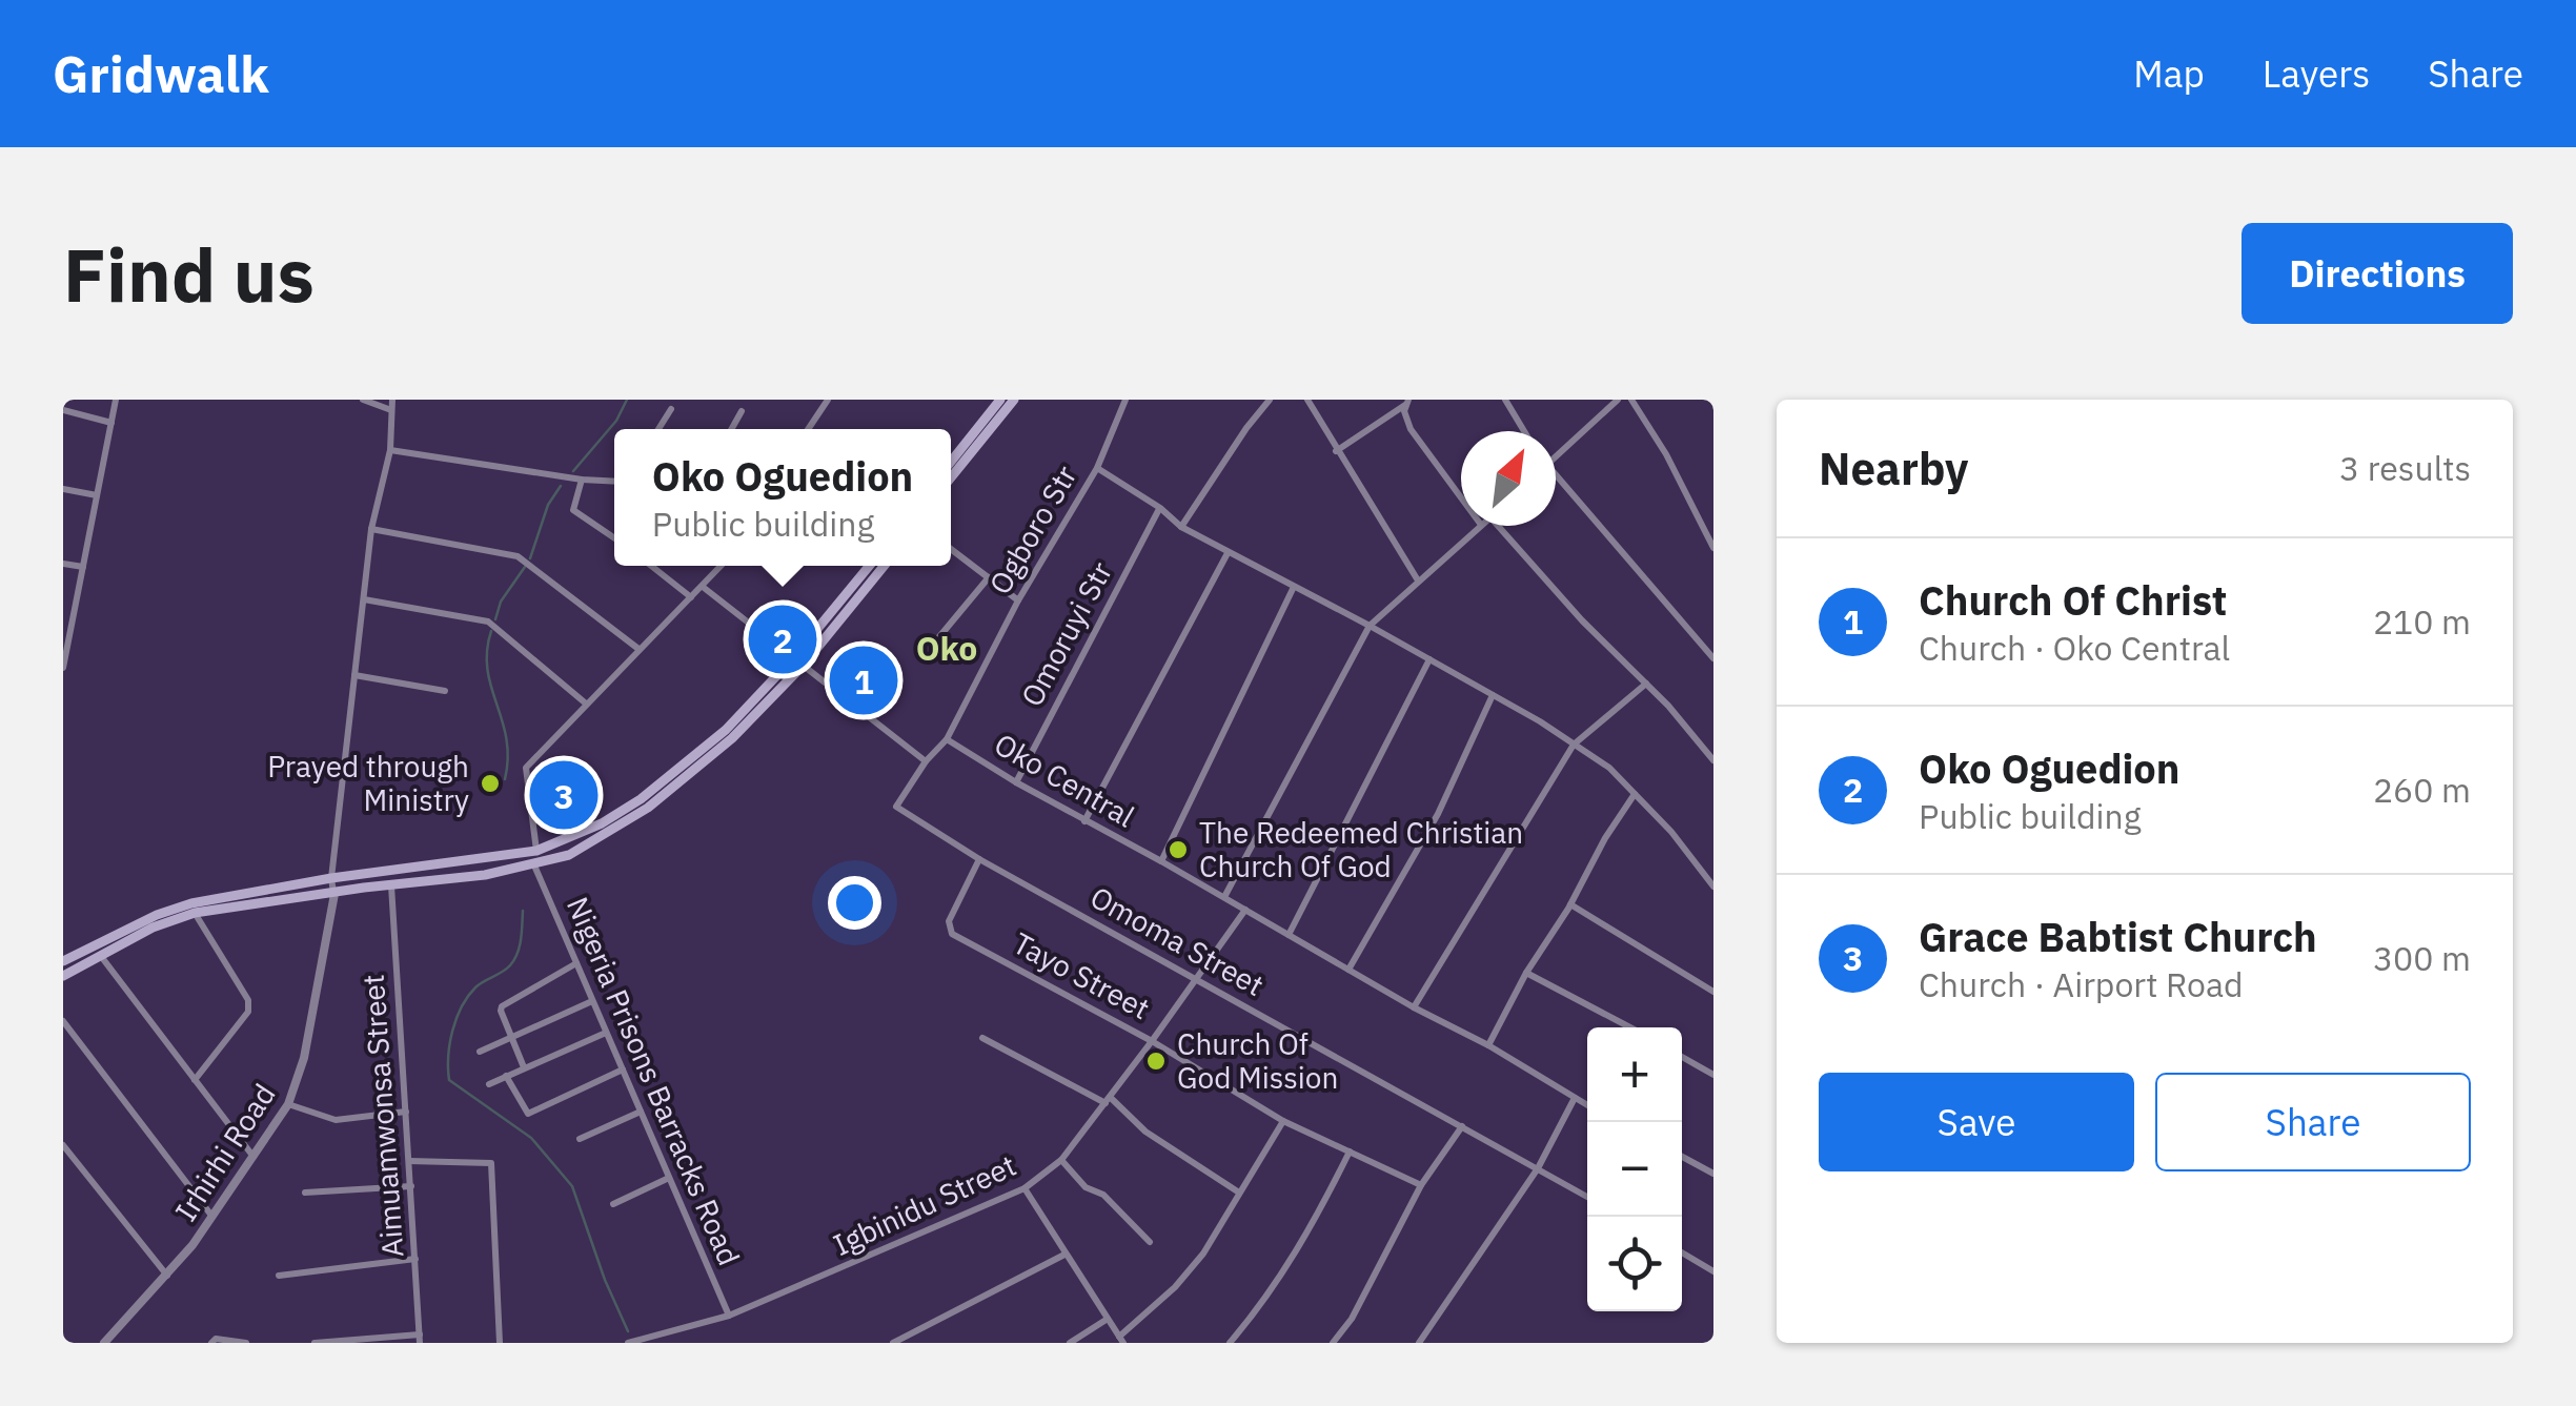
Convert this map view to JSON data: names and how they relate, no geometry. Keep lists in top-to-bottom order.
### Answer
{
  "streets": {
    "street": [
      "Ogboro Str",
      "Omoruyi Str",
      "Oko Central",
      "Omoma Street",
      "Tayo Street",
      "Nigeria Prisons Barracks Road",
      "Aimuamwonsa Street",
      "Irhirhi Road",
      "Igbinidu Street"
    ]
  },
  "crossings": [
    ["Ogboro Str", "Oko Central"],
    ["Omoruyi Str", "Oko Central"],
    ["Oko Central", "Igbinidu Street"],
    ["Omoma Street", "Tayo Street"],
    ["Omoma Street", "Igbinidu Street"],
    ["Tayo Street", "Igbinidu Street"],
    ["Nigeria Prisons Barracks Road", "Igbinidu Street"]
  ],
  "districts": ["Oko"],
  "places": ["Prayed through Ministry", "The Redeemed Christian Church Of God", "Church Of God Mission"],
  "north": "top right",
  "page": {
    "header": "Gridwalk",
    "nav": ["Map", "Layers", "Share"],
    "buttons": [
      "Directions",
      ["Save", "Share"]
    ],
    "title": "Find us",
    "heading": ["Nearby", "3 results"],
    "popup": ["Oko Oguedion", "Public building"],
    "list": [
      {
        "mark": "1",
        "name": "Church Of Christ",
        "note": "Church · Oko Central",
        "value": "210 m"
      },
      {
        "mark": "2",
        "name": "Oko Oguedion",
        "note": "Public building",
        "value": "260 m"
      },
      {
        "mark": "3",
        "name": "Grace Babtist Church",
        "note": "Church · Airport Road",
        "value": "300 m"
      }
    ],
    "pins": ["2", "1", "3"],
    "map_buttons": ["+", "−"]
  }
}
